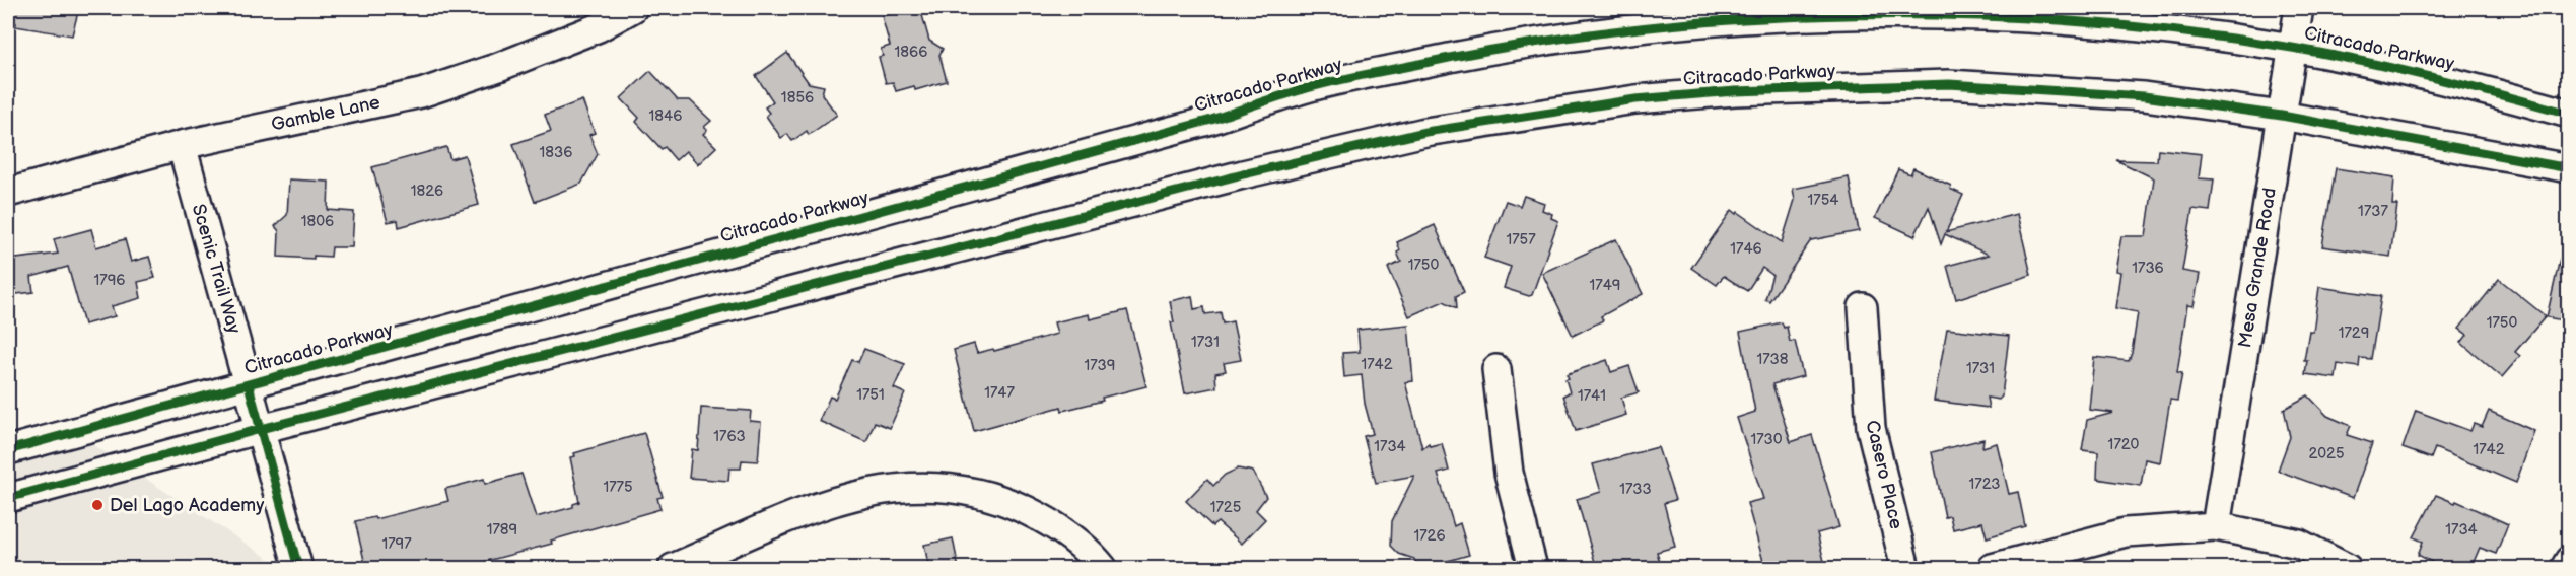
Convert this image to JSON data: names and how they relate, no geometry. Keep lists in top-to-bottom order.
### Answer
{
  "streets": {
    "street": [
      "Citracado Parkway",
      "Gamble Lane",
      "Mesa Grande Road",
      "Scenic Trail Way",
      "Casero Place"
    ]
  },
  "crossings": [
    ["Citracado Parkway", "Mesa Grande Road"],
    ["Citracado Parkway", "Scenic Trail Way"],
    ["Gamble Lane", "Scenic Trail Way"]
  ],
  "places": ["Del Lago Academy"],
  "house_numbers": [
    "1866",
    "1856",
    "1846",
    "1836",
    "1826",
    "1754",
    "1737",
    "1806",
    "1757",
    "1746",
    "1750",
    "1736",
    "1796",
    "1749",
    "1750",
    "1729",
    "1731",
    "1738",
    "1742",
    "1739",
    "1731",
    "1747",
    "1751",
    "1741",
    "1763",
    "1730",
    "1720",
    "1734",
    "1742",
    "2025",
    "1723",
    "1775",
    "1733",
    "1725",
    "1789",
    "1734",
    "1726",
    "1797"
  ]
}
